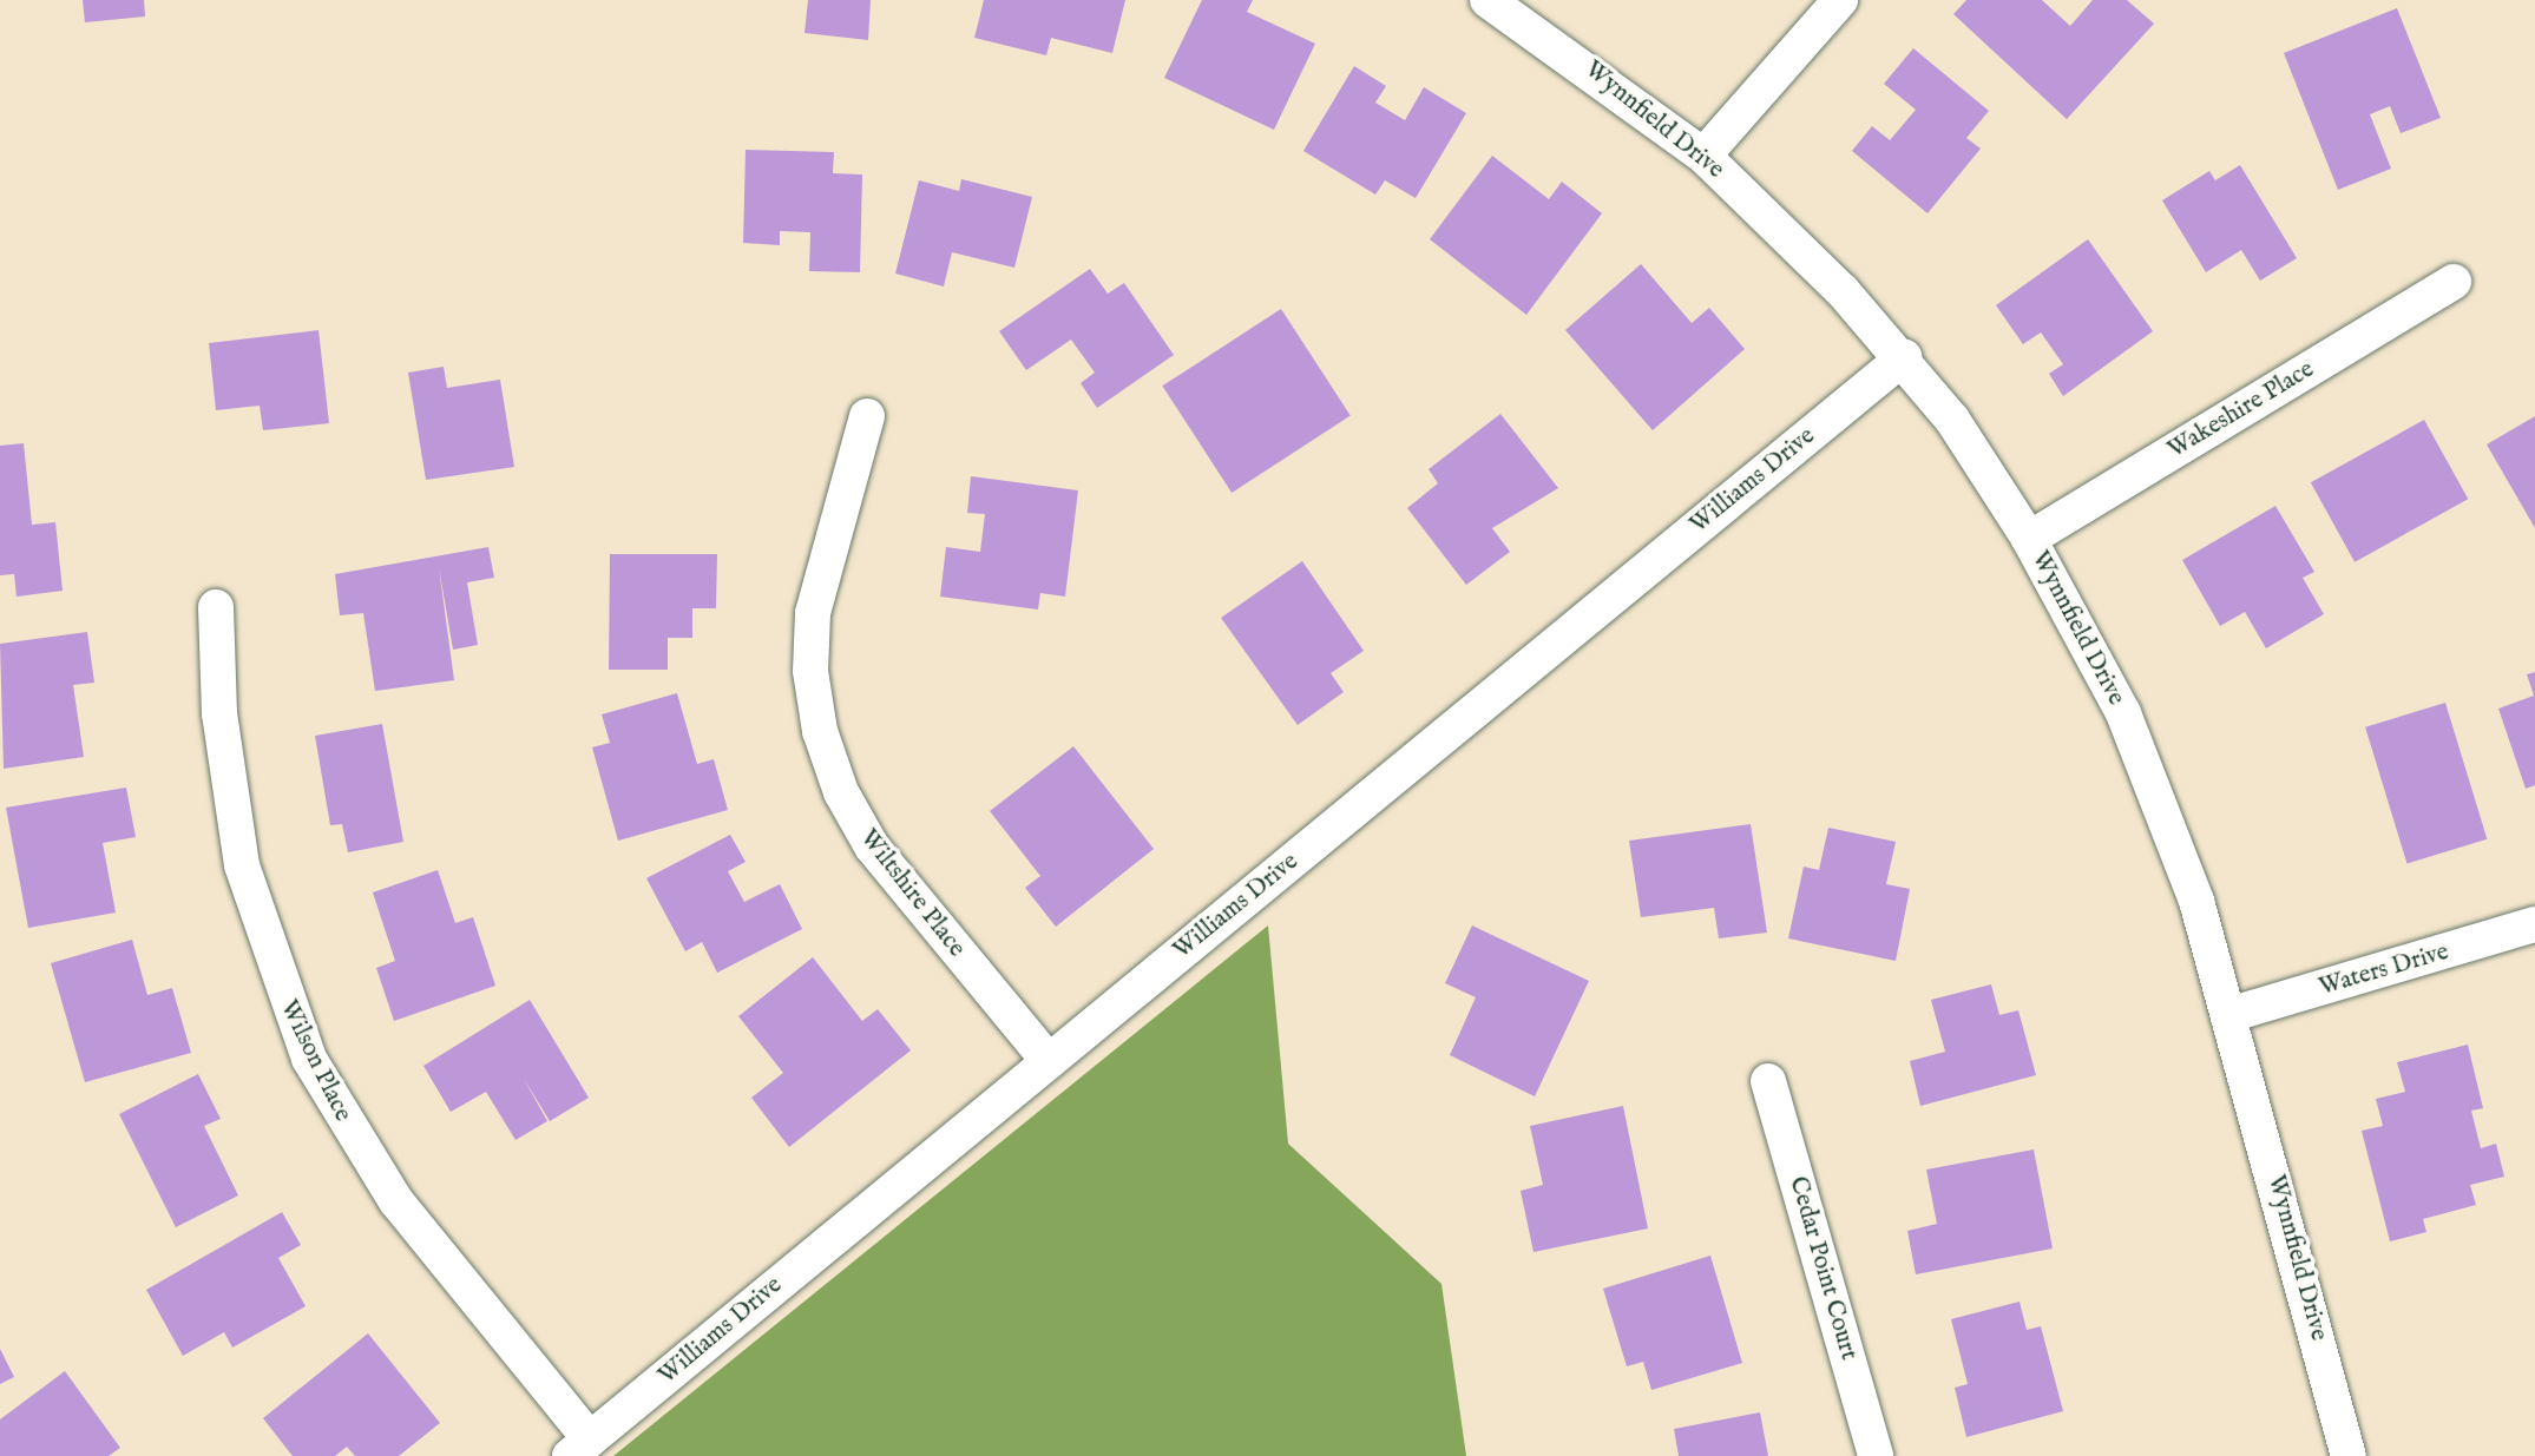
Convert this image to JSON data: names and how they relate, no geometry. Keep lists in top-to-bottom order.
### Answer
{
  "streets": {
    "street": [
      "Wynnfield Drive",
      "Wakeshire Place",
      "Williams Drive",
      "Wiltshire Place",
      "Waters Drive",
      "Wilson Place",
      "Cedar Point Court"
    ]
  },
  "crossings": [
    ["Wynnfield Drive", "Wakeshire Place"],
    ["Wynnfield Drive", "Williams Drive"],
    ["Wynnfield Drive", "Waters Drive"],
    ["Williams Drive", "Wiltshire Place"],
    ["Williams Drive", "Wilson Place"]
  ]
}
